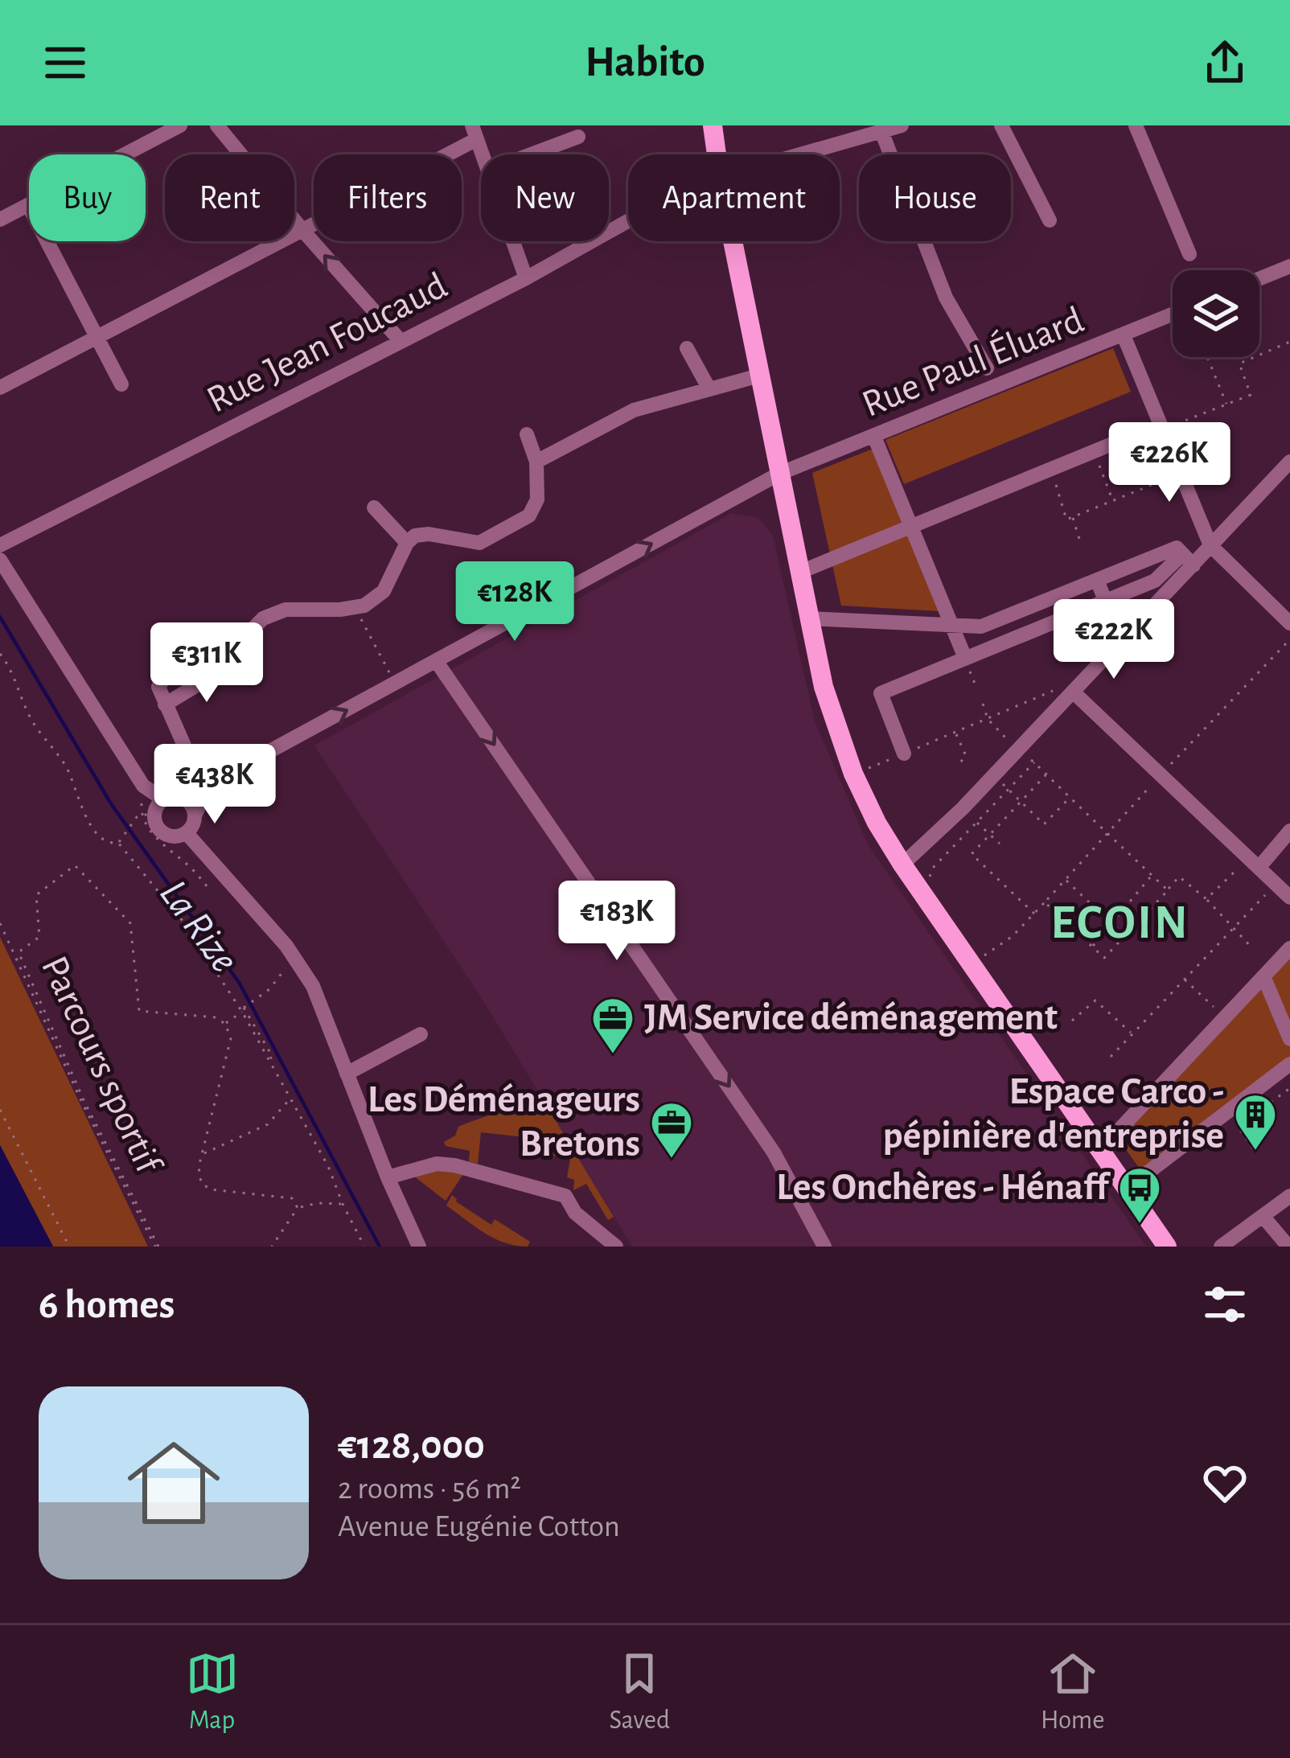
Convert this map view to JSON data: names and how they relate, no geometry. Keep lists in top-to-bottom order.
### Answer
{
  "streets": {
    "street": ["Rue Jean Foucaud", "Rue Paul Éluard"],
    "path": ["Parcours sportif"]
  },
  "districts": ["ECOIN"],
  "water": ["La Rize"],
  "places": {
    "office": ["JM Service déménagement", "Les Déménageurs Bretons"],
    "building": ["Espace Carco - pépinière d'entreprise"],
    "bus stop": ["Les Onchères - Hénaff"]
  },
  "page": {
    "header": "Habito",
    "chip": [
      "Buy",
      "Rent",
      "Filters",
      "New",
      "Apartment",
      "House"
    ],
    "price": [
      "€226K",
      "€128K",
      "€222K",
      "€311K",
      "€438K",
      "€183K"
    ],
    "heading": "6 homes",
    "list": [
      {
        "name": "€128,000",
        "note": "2 rooms · 56 m² · Avenue Eugénie Cotton"
      }
    ],
    "tabs": ["Map", "Saved", "Home"]
  }
}
